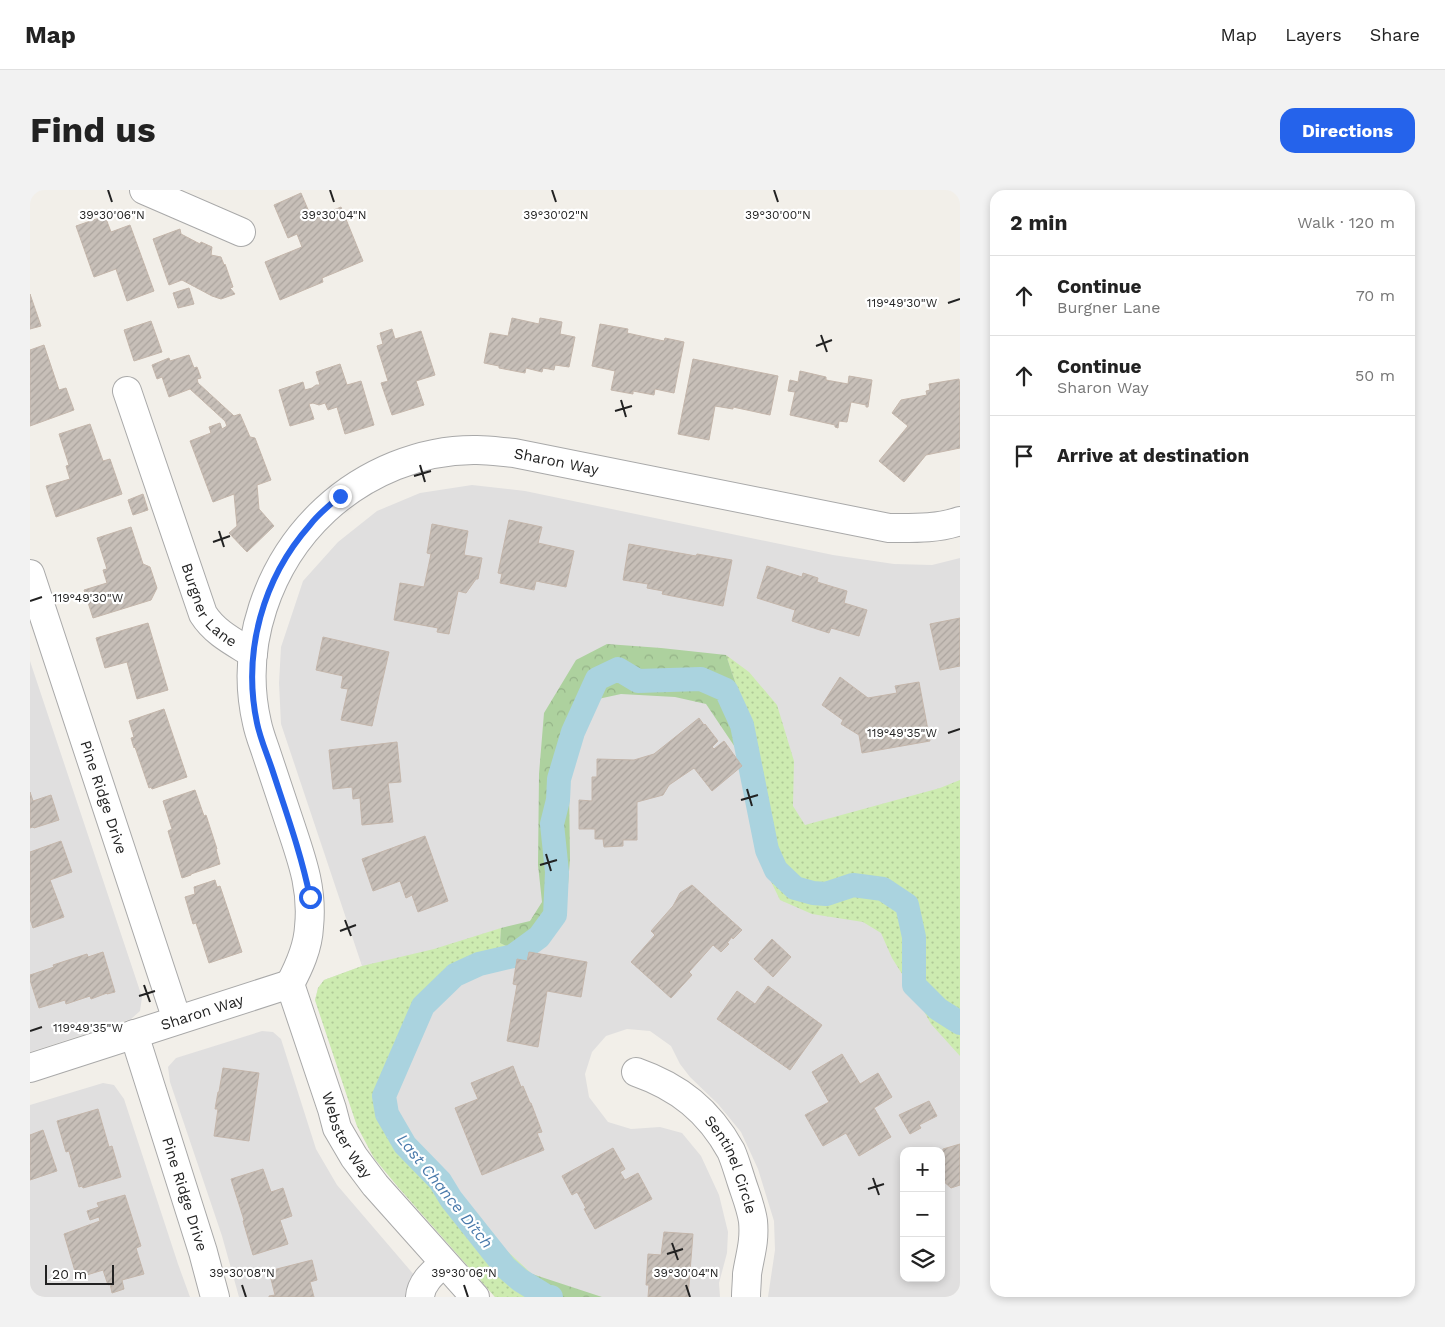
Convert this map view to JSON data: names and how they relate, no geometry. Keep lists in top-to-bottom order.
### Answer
{
  "streets": {
    "street": [
      "Sharon Way",
      "Burgner Lane",
      "Pine Ridge Drive",
      "Webster Way",
      "Sentinel Circle"
    ]
  },
  "crossings": [
    ["Sharon Way", "Burgner Lane"],
    ["Sharon Way", "Pine Ridge Drive"],
    ["Sharon Way", "Webster Way"],
    ["Burgner Lane", "Webster Way"]
  ],
  "water": ["Last Chance Ditch"],
  "scale_bar": "20 m",
  "page": {
    "header": "Map",
    "nav": ["Map", "Layers", "Share"],
    "buttons": "Directions",
    "title": "Find us",
    "heading": ["2 min", "Walk · 120 m"],
    "list": [
      ["Continue", "Burgner Lane", "70 m"],
      ["Continue", "Sharon Way", "50 m"],
      "Arrive at destination"
    ],
    "map_buttons": ["+", "−"],
    "scale": "20 m"
  },
  "coordinates": [
    "39°30'06\"N",
    "39°30'04\"N",
    "39°30'02\"N",
    "39°30'00\"N",
    "119°49'30\"W",
    "119°49'35\"W",
    "39°30'08\"N"
  ]
}
